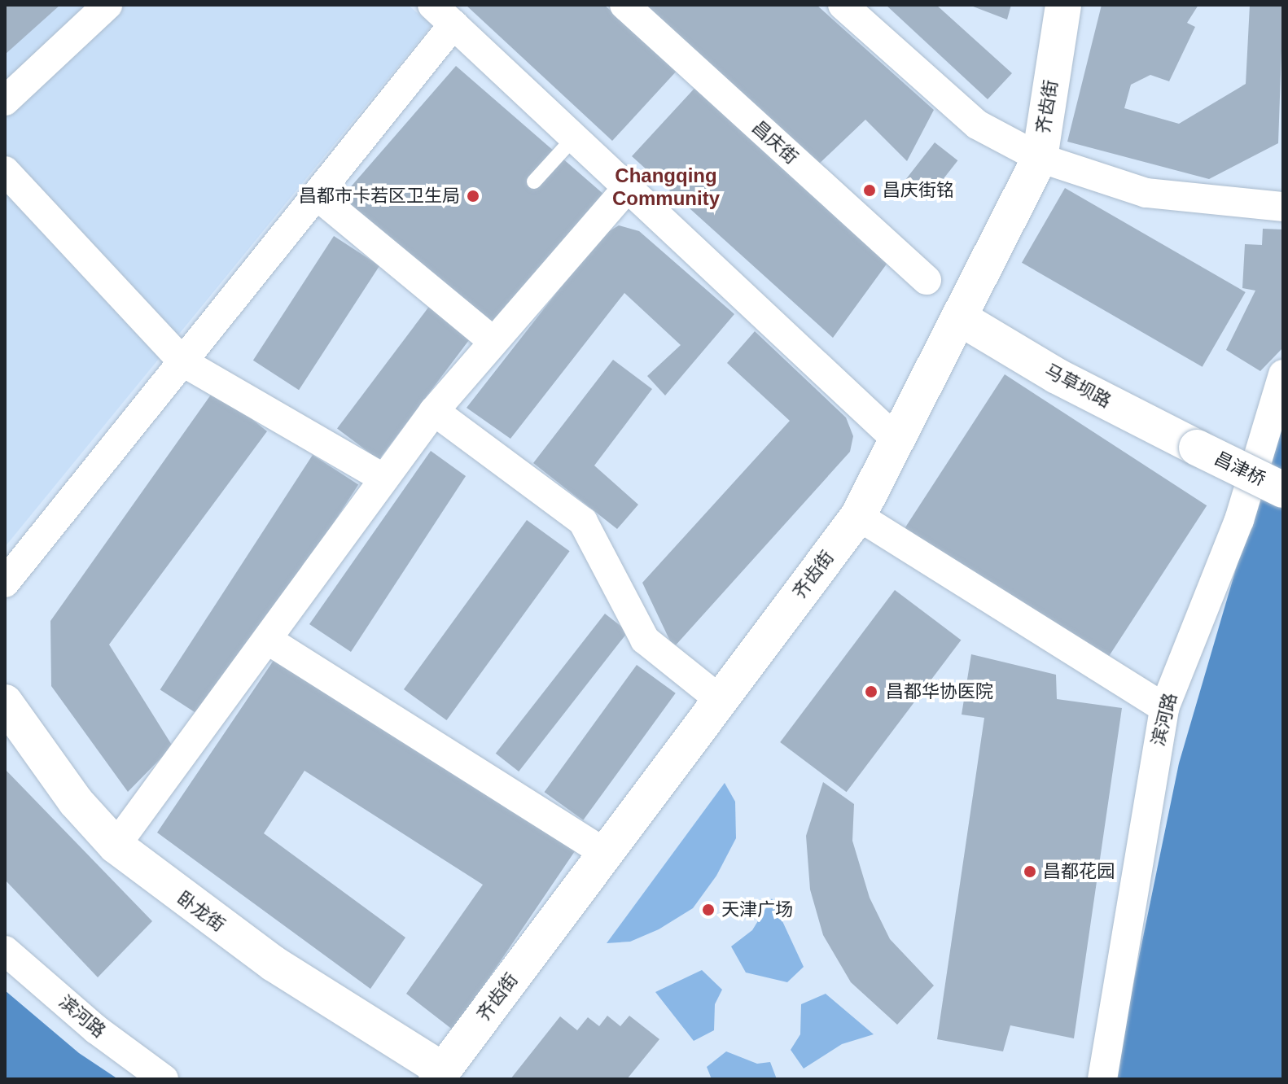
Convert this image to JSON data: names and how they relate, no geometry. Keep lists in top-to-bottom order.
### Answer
{
  "streets": {
    "main road": [
      "齐齿街",
      "马草坝路",
      "昌津桥",
      "卧龙街"
    ],
    "street": ["昌庆街", "滨河路"]
  },
  "crossings": [
    ["齐齿街", "马草坝路"],
    ["齐齿街", "卧龙街"],
    ["马草坝路", "昌津桥"]
  ],
  "districts": ["Changqing Community"],
  "places": [
    "昌庆街铭",
    "昌都市卡若区卫生局",
    "昌都华协医院",
    "昌都花园",
    "天津广场"
  ]
}
